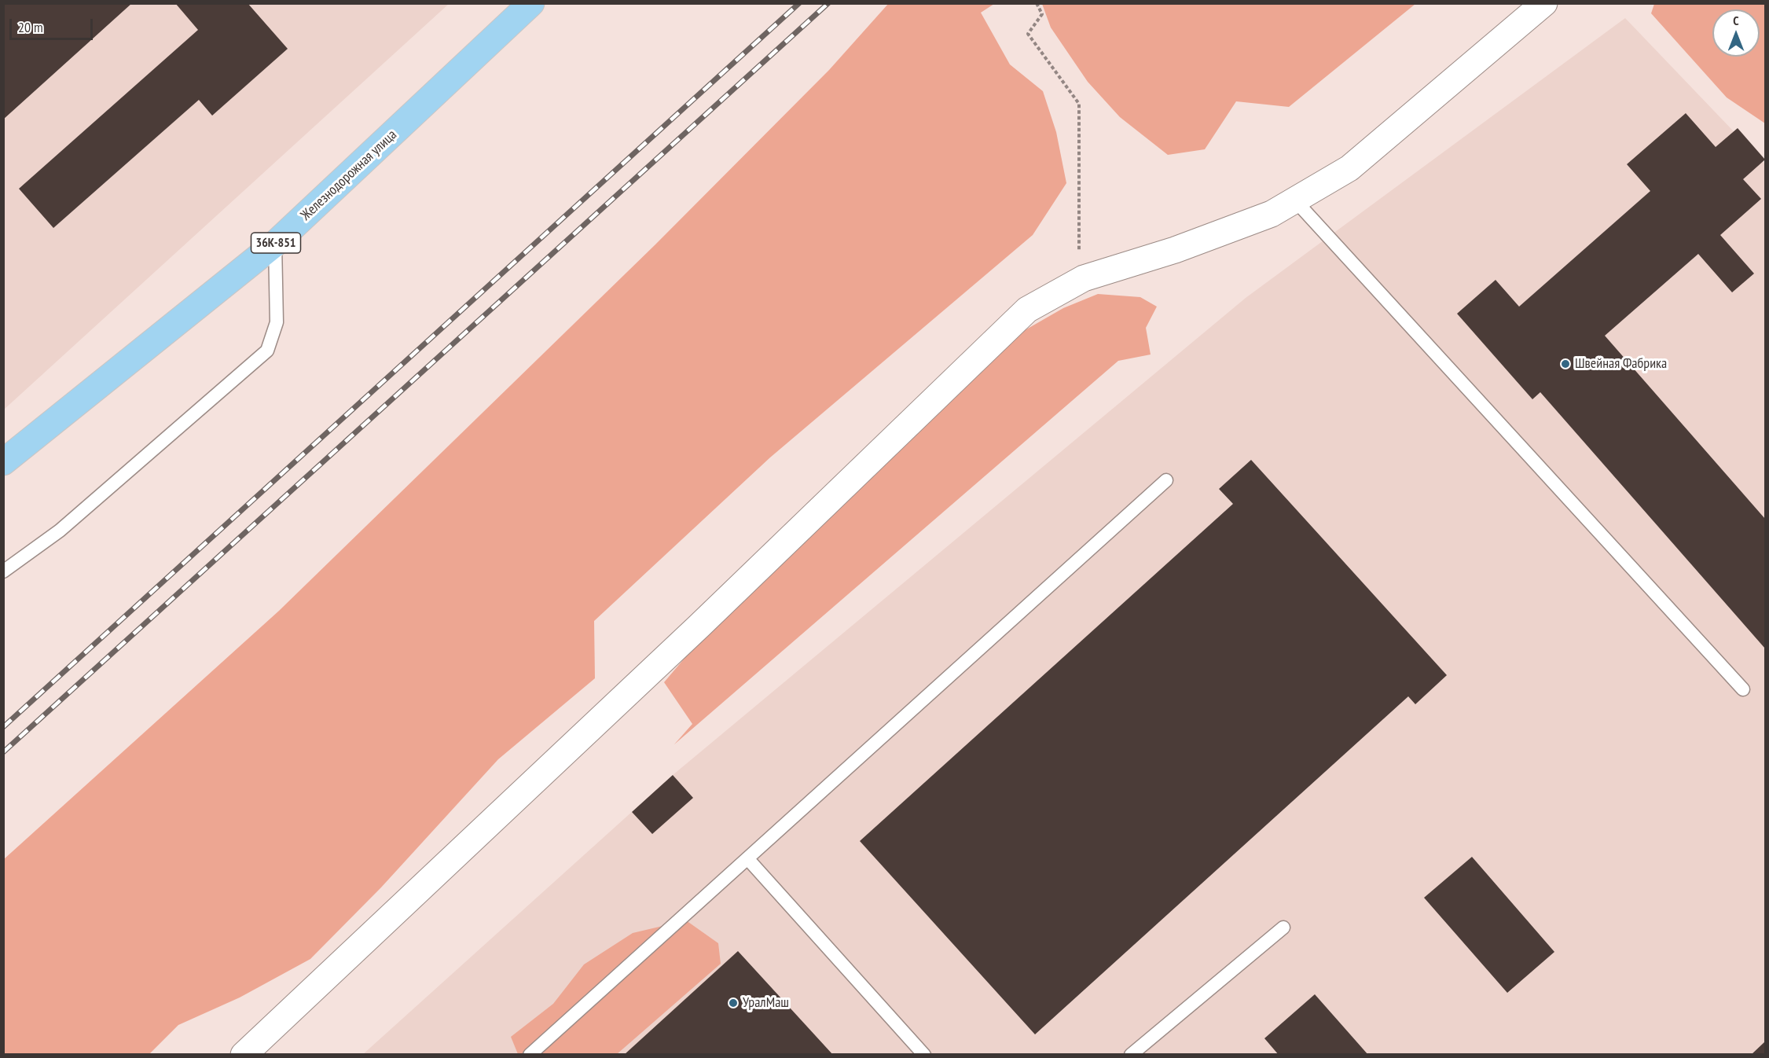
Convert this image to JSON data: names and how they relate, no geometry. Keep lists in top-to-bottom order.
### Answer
{
  "streets": {
    "main road": ["Железнодорожная улица", "36К-851"]
  },
  "places": ["Швейная Фабрика", "УралМаш"],
  "scale_bar": "20 m",
  "north": "top"
}
